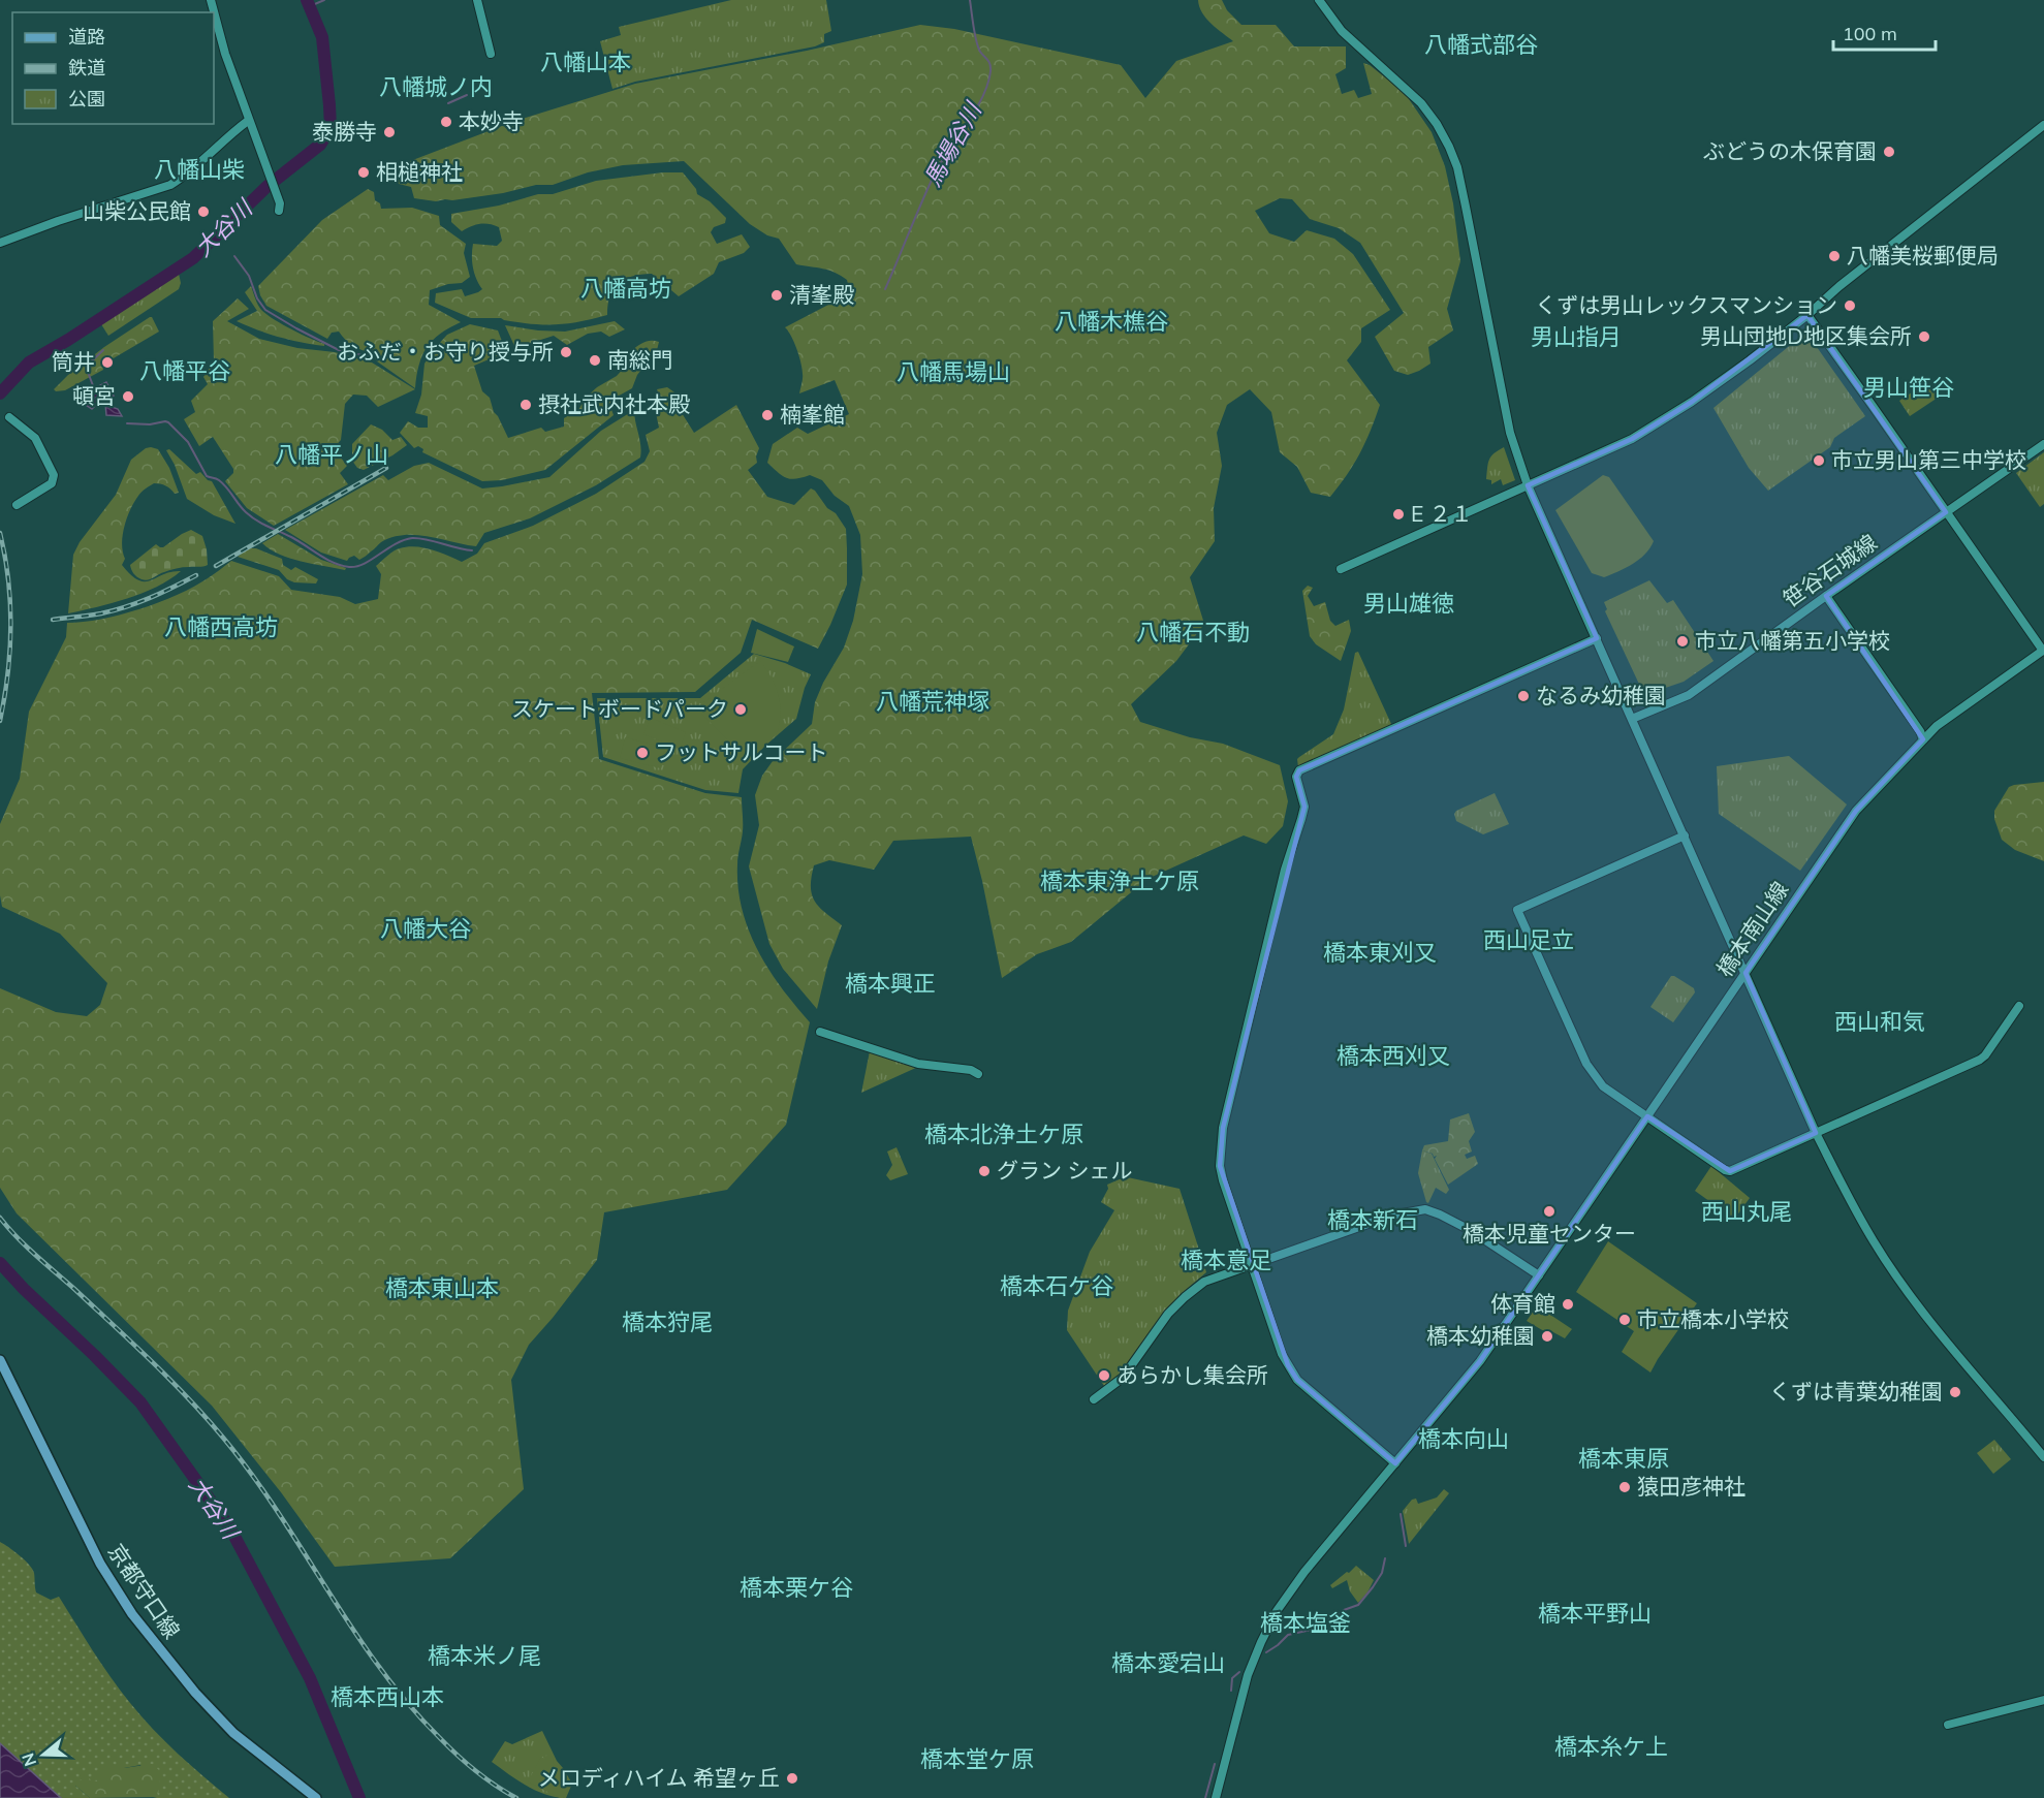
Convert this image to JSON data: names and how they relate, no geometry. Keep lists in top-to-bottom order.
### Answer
{
  "streets": {
    "main road": ["京都守口線"],
    "street": ["笹谷石城線", "橋本南山線"]
  },
  "districts": [
    "八幡式部谷",
    "八幡山本",
    "八幡城ノ内",
    "八幡山柴",
    "八幡高坊",
    "八幡木樵谷",
    "男山指月",
    "八幡平谷",
    "八幡馬場山",
    "男山笹谷",
    "八幡平ノ山",
    "男山雄徳",
    "八幡西高坊",
    "八幡石不動",
    "八幡荒神塚",
    "橋本東浄土ケ原",
    "八幡大谷",
    "西山足立",
    "橋本東刈又",
    "橋本興正",
    "西山和気",
    "橋本西刈又",
    "橋本北浄土ケ原",
    "西山丸尾",
    "橋本新石",
    "橋本意足",
    "橋本石ケ谷",
    "橋本東山本",
    "橋本狩尾",
    "橋本向山",
    "橋本東原",
    "橋本栗ケ谷",
    "橋本平野山",
    "橋本塩釜",
    "橋本米ノ尾",
    "橋本愛宕山",
    "橋本西山本",
    "橋本糸ケ上",
    "橋本堂ケ原"
  ],
  "water": ["馬場谷川", "大谷川"],
  "places": [
    "本妙寺",
    "泰勝寺",
    "ぶどうの木保育園",
    "相槌神社",
    "山柴公民館",
    "八幡美桜郵便局",
    "清峯殿",
    "くずは男山レックスマンション",
    "男山団地D地区集会所",
    "おふだ・お守り授与所",
    "南総門",
    "筒井",
    "頓宮",
    "摂社武内社本殿",
    "楠峯館",
    "市立男山第三中学校",
    "E ２１",
    "市立八幡第五小学校",
    "なるみ幼稚園",
    "スケートボードパーク",
    "フットサルコート",
    "グラン シェル",
    "橋本児童センター",
    "体育館",
    "市立橋本小学校",
    "橋本幼稚園",
    "あらかし集会所",
    "くずは青葉幼稚園",
    "猿田彦神社",
    "メロディハイム 希望ヶ丘"
  ],
  "legend": ["道路", "鉄道", "公園"],
  "scale_bar": "100 m",
  "north": "left"
}
